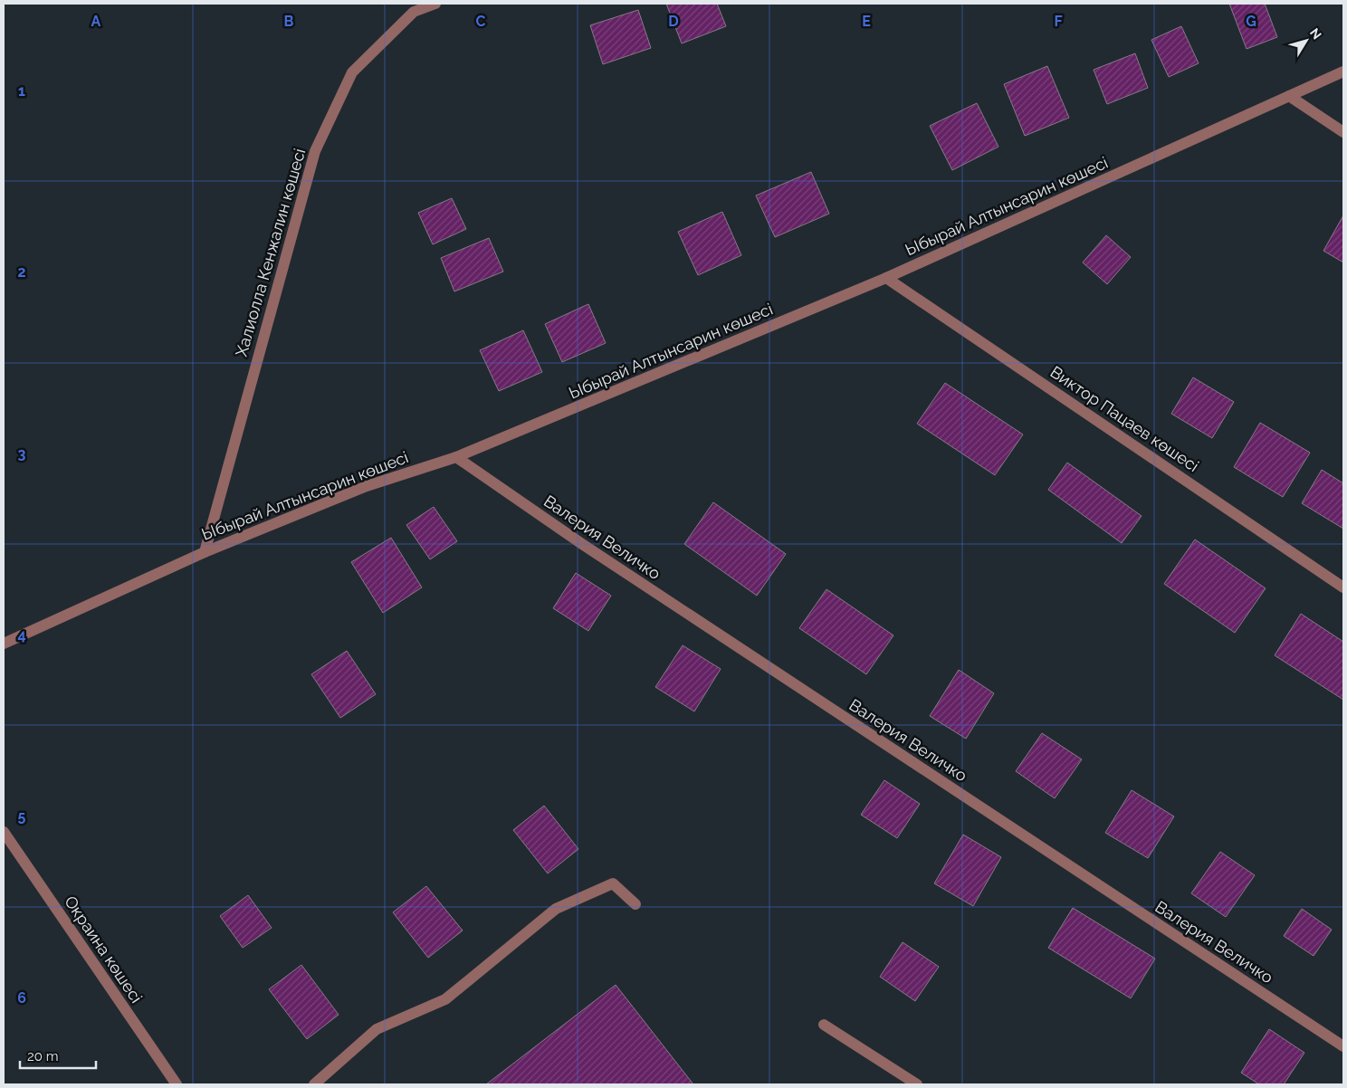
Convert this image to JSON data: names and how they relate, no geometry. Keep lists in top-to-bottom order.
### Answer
{
  "streets": {
    "street": [
      "Ыбырай Алтынсарин көшесі",
      "Халиолла Кенжалин көшесі",
      "Виктор Пацаев көшесі",
      "Валерия Величко",
      "Окраина көшесі"
    ]
  },
  "crossings": [
    ["Ыбырай Алтынсарин көшесі", "Халиолла Кенжалин көшесі"],
    ["Ыбырай Алтынсарин көшесі", "Виктор Пацаев көшесі"],
    ["Ыбырай Алтынсарин көшесі", "Валерия Величко"]
  ],
  "scale_bar": "20 m",
  "north": "top right",
  "grid": {
    "columns": [
      "A",
      "B",
      "C",
      "D",
      "E",
      "F",
      "G"
    ],
    "rows": [
      "1",
      "2",
      "3",
      "4",
      "5",
      "6"
    ]
  }
}
